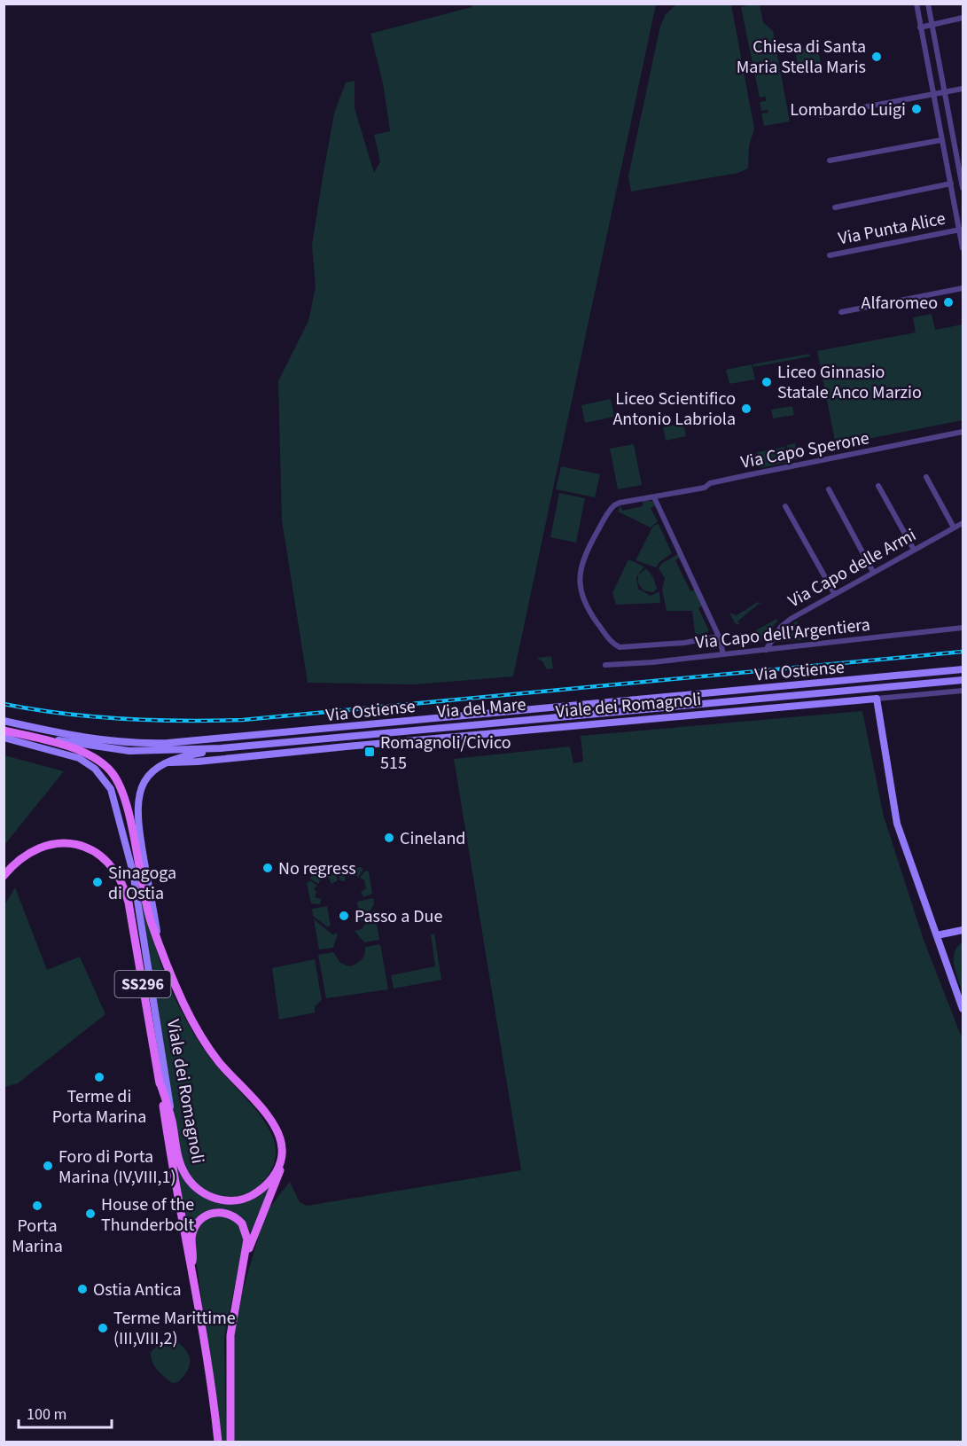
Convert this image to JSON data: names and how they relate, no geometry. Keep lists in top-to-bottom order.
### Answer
{
  "streets": {
    "main road": ["Viale dei Romagnoli", "Via del Mare", "SS296"],
    "street": [
      "Via Punta Alice",
      "Via Capo Sperone",
      "Via Capo delle Armi",
      "Via Capo dell'Argentiera",
      "Via Ostiense"
    ]
  },
  "crossings": [
    ["Via Capo delle Armi", "Via Capo dell'Argentiera"],
    ["Viale dei Romagnoli", "Via del Mare"],
    ["Viale dei Romagnoli", "SS296"]
  ],
  "places": {
    "other": [
      "Chiesa di Santa Maria Stella Maris",
      "Lombardo Luigi",
      "Alfaromeo",
      "Liceo Ginnasio Statale Anco Marzio",
      "Liceo Scientifico Antonio Labriola",
      "Cineland",
      "No regress",
      "Sinagoga di Ostia",
      "Passo a Due",
      "Terme di Porta Marina",
      "Foro di Porta Marina (IV,VIII,1)",
      "Porta Marina",
      "House of the Thunderbolt",
      "Ostia Antica",
      "Terme Marittime (III,VIII,2)"
    ],
    "transit": ["Romagnoli/Civico 515"]
  },
  "scale_bar": "100 m"
}
